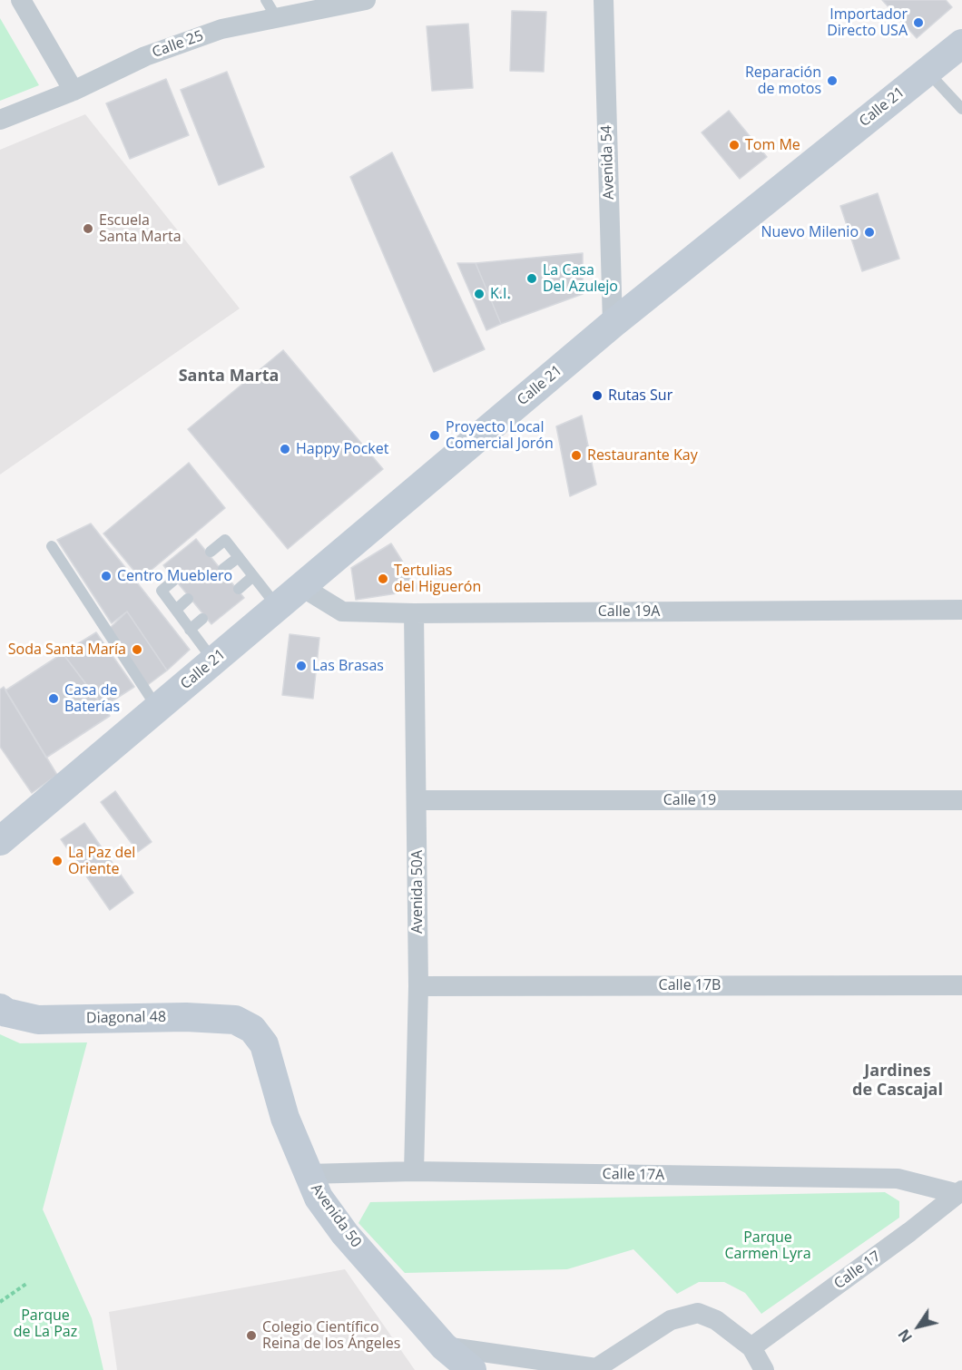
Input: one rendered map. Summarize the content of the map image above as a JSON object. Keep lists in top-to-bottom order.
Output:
{
  "streets": {
    "main road": ["Calle 21", "Diagonal 48", "Avenida 50"],
    "street": [
      "Calle 25",
      "Avenida 54",
      "Calle 19A",
      "Calle 19",
      "Avenida 50A",
      "Calle 17B",
      "Calle 17A",
      "Calle 17"
    ]
  },
  "crossings": [
    ["Calle 21", "Avenida 54"],
    ["Calle 21", "Calle 19A"],
    ["Calle 19A", "Avenida 50A"],
    ["Calle 19", "Avenida 50A"],
    ["Avenida 50A", "Calle 17B"],
    ["Avenida 50A", "Calle 17A"],
    ["Diagonal 48", "Avenida 50"],
    ["Calle 17A", "Avenida 50"],
    ["Calle 17A", "Calle 17"]
  ],
  "districts": ["Santa Marta", "Jardines de Cascajal"],
  "parks": ["Parque Carmen Lyra", "Parque de La Paz"],
  "places": [
    "Importador Directo USA",
    "Reparación de motos",
    "Tom Me",
    "Escuela Santa Marta",
    "Nuevo Milenio",
    "La Casa Del Azulejo",
    "K.I.",
    "Rutas Sur",
    "Proyecto Local Comercial Jorón",
    "Happy Pocket",
    "Restaurante Kay",
    "Centro Mueblero",
    "Tertulias del Higuerón",
    "Soda Santa María",
    "Las Brasas",
    "Casa de Baterías",
    "La Paz del Oriente",
    "Colegio Científico Reina de los Ángeles"
  ],
  "north": "bottom left"
}
